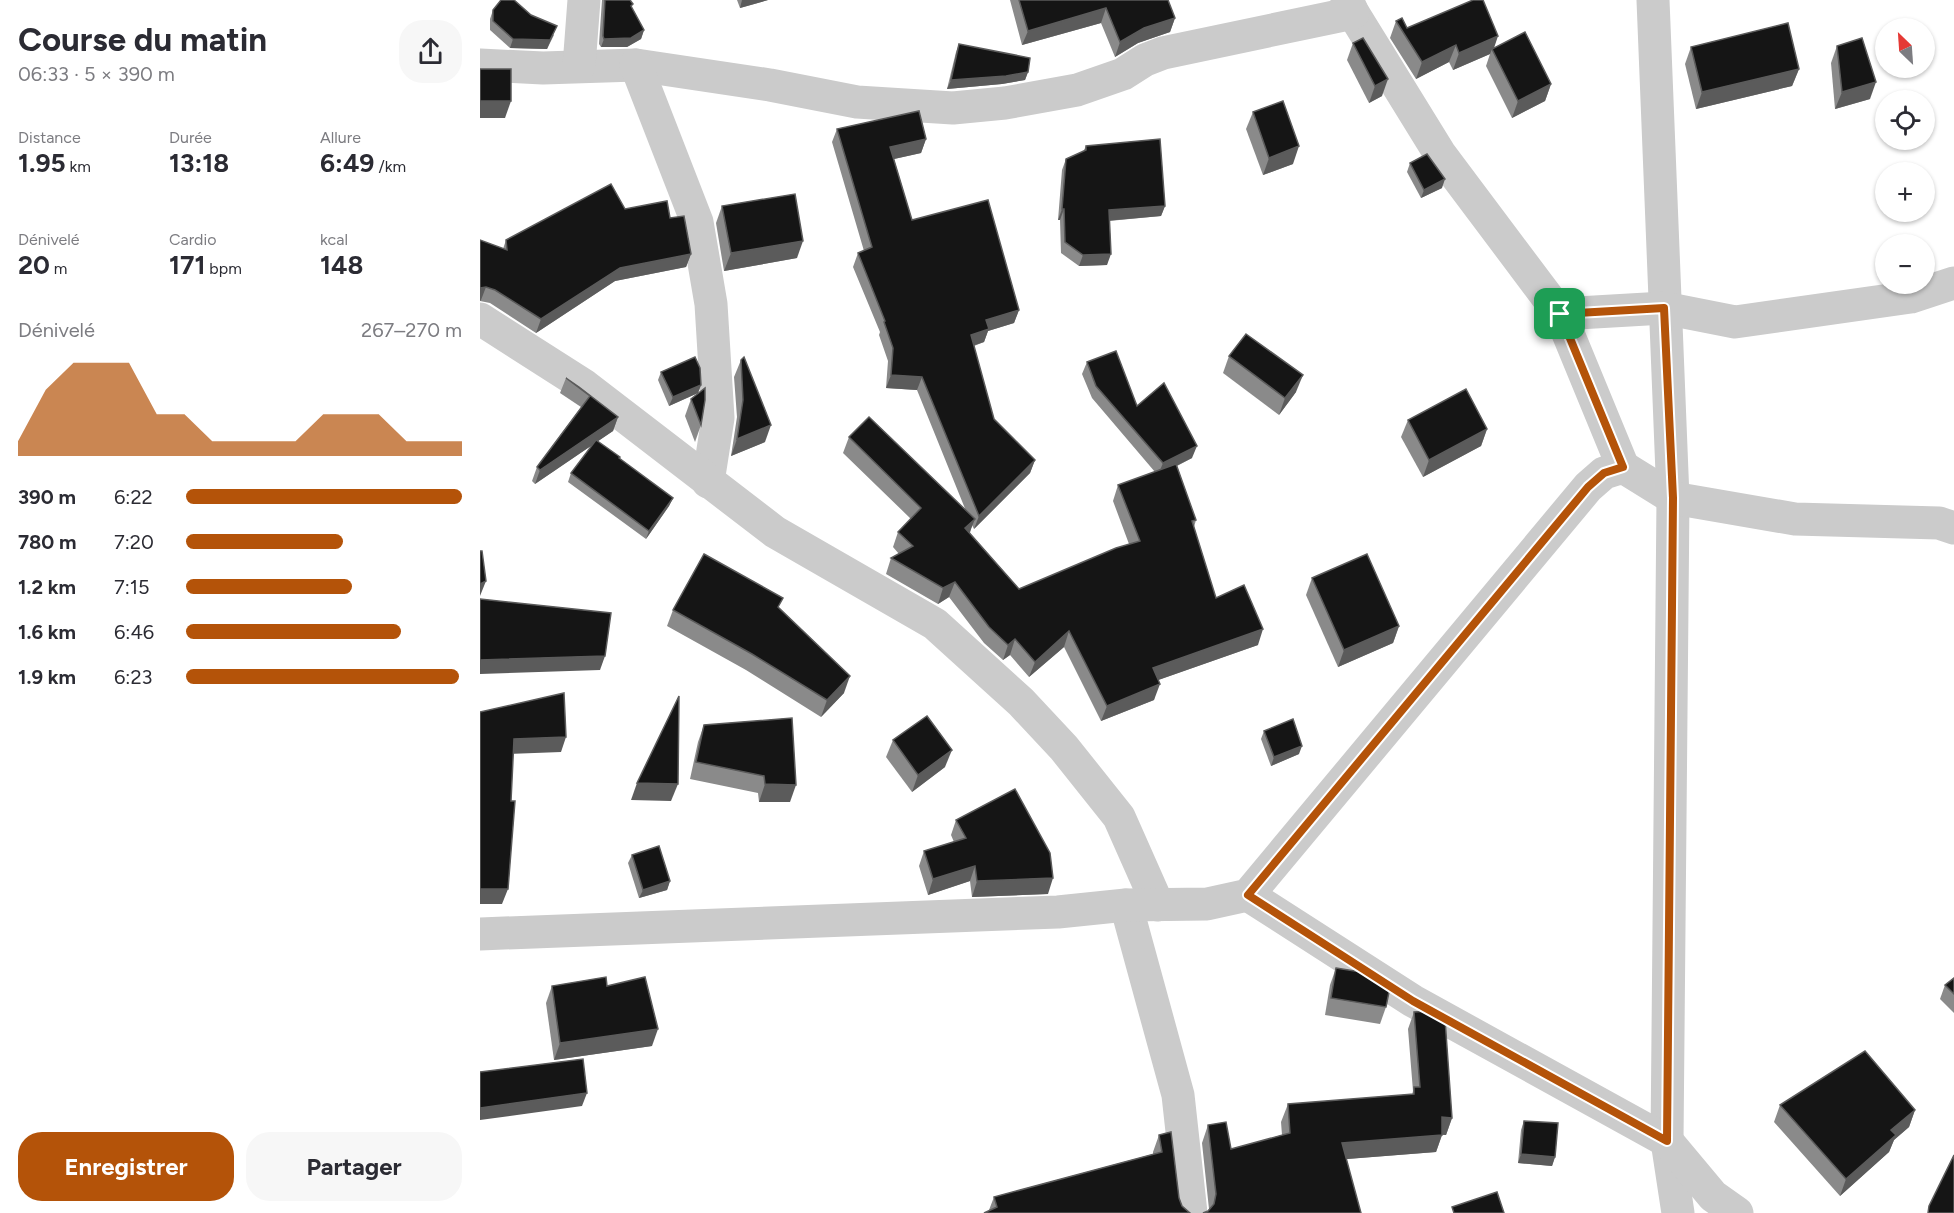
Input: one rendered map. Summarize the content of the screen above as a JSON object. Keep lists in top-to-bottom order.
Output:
{
  "north": "top left",
  "page": {
    "heading": ["Course du matin", "06:33 · 5 × 390 m"],
    "map_buttons": ["+", "−"],
    "stats": [
      ["Distance", "1.95 km"],
      ["Durée", "13:18"],
      ["Allure", "6:49 /km"],
      ["Dénivelé", "20 m"],
      ["Cardio", "171 bpm"],
      ["kcal", "148"]
    ],
    "chart": ["Dénivelé", "267–270 m"],
    "list": [
      {
        "name": "390 m",
        "note": "6:22"
      },
      {
        "name": "780 m",
        "note": "7:20"
      },
      {
        "name": "1.2 km",
        "note": "7:15"
      },
      {
        "name": "1.6 km",
        "note": "6:46"
      },
      {
        "name": "1.9 km",
        "note": "6:23"
      }
    ],
    "buttons": ["Enregistrer", "Partager"]
  }
}
